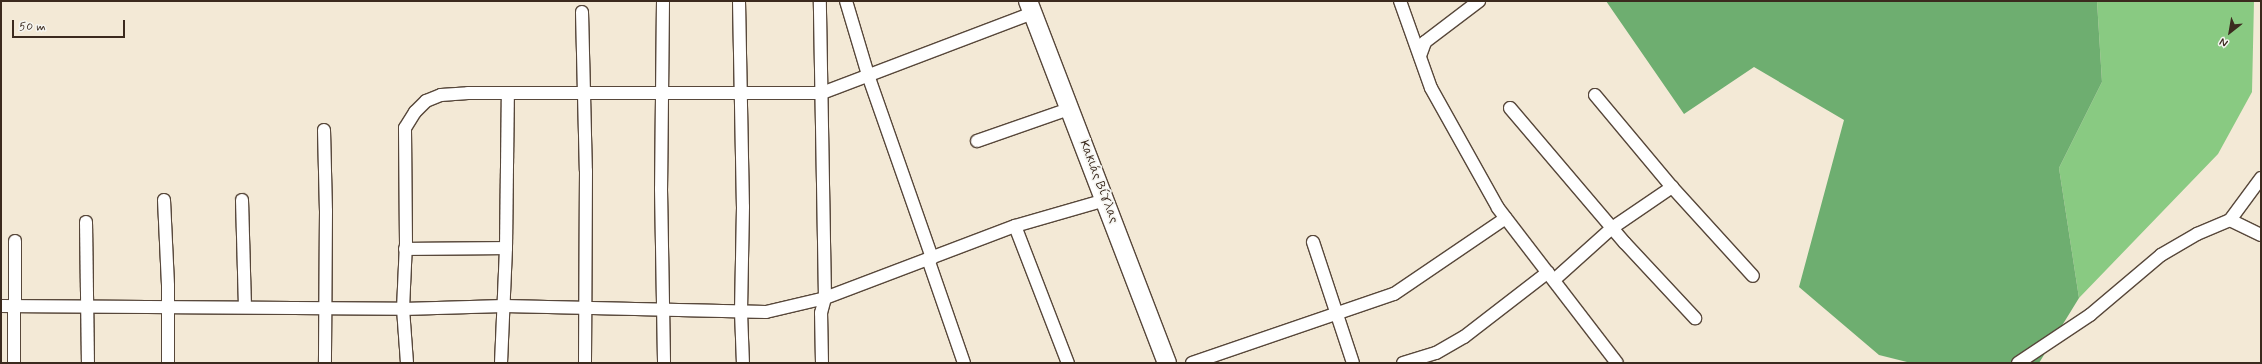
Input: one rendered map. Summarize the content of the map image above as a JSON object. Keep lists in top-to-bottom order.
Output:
{
  "streets": {
    "street": ["Κακιάς Βίγλας"]
  },
  "scale_bar": "50 m",
  "north": "bottom left"
}
